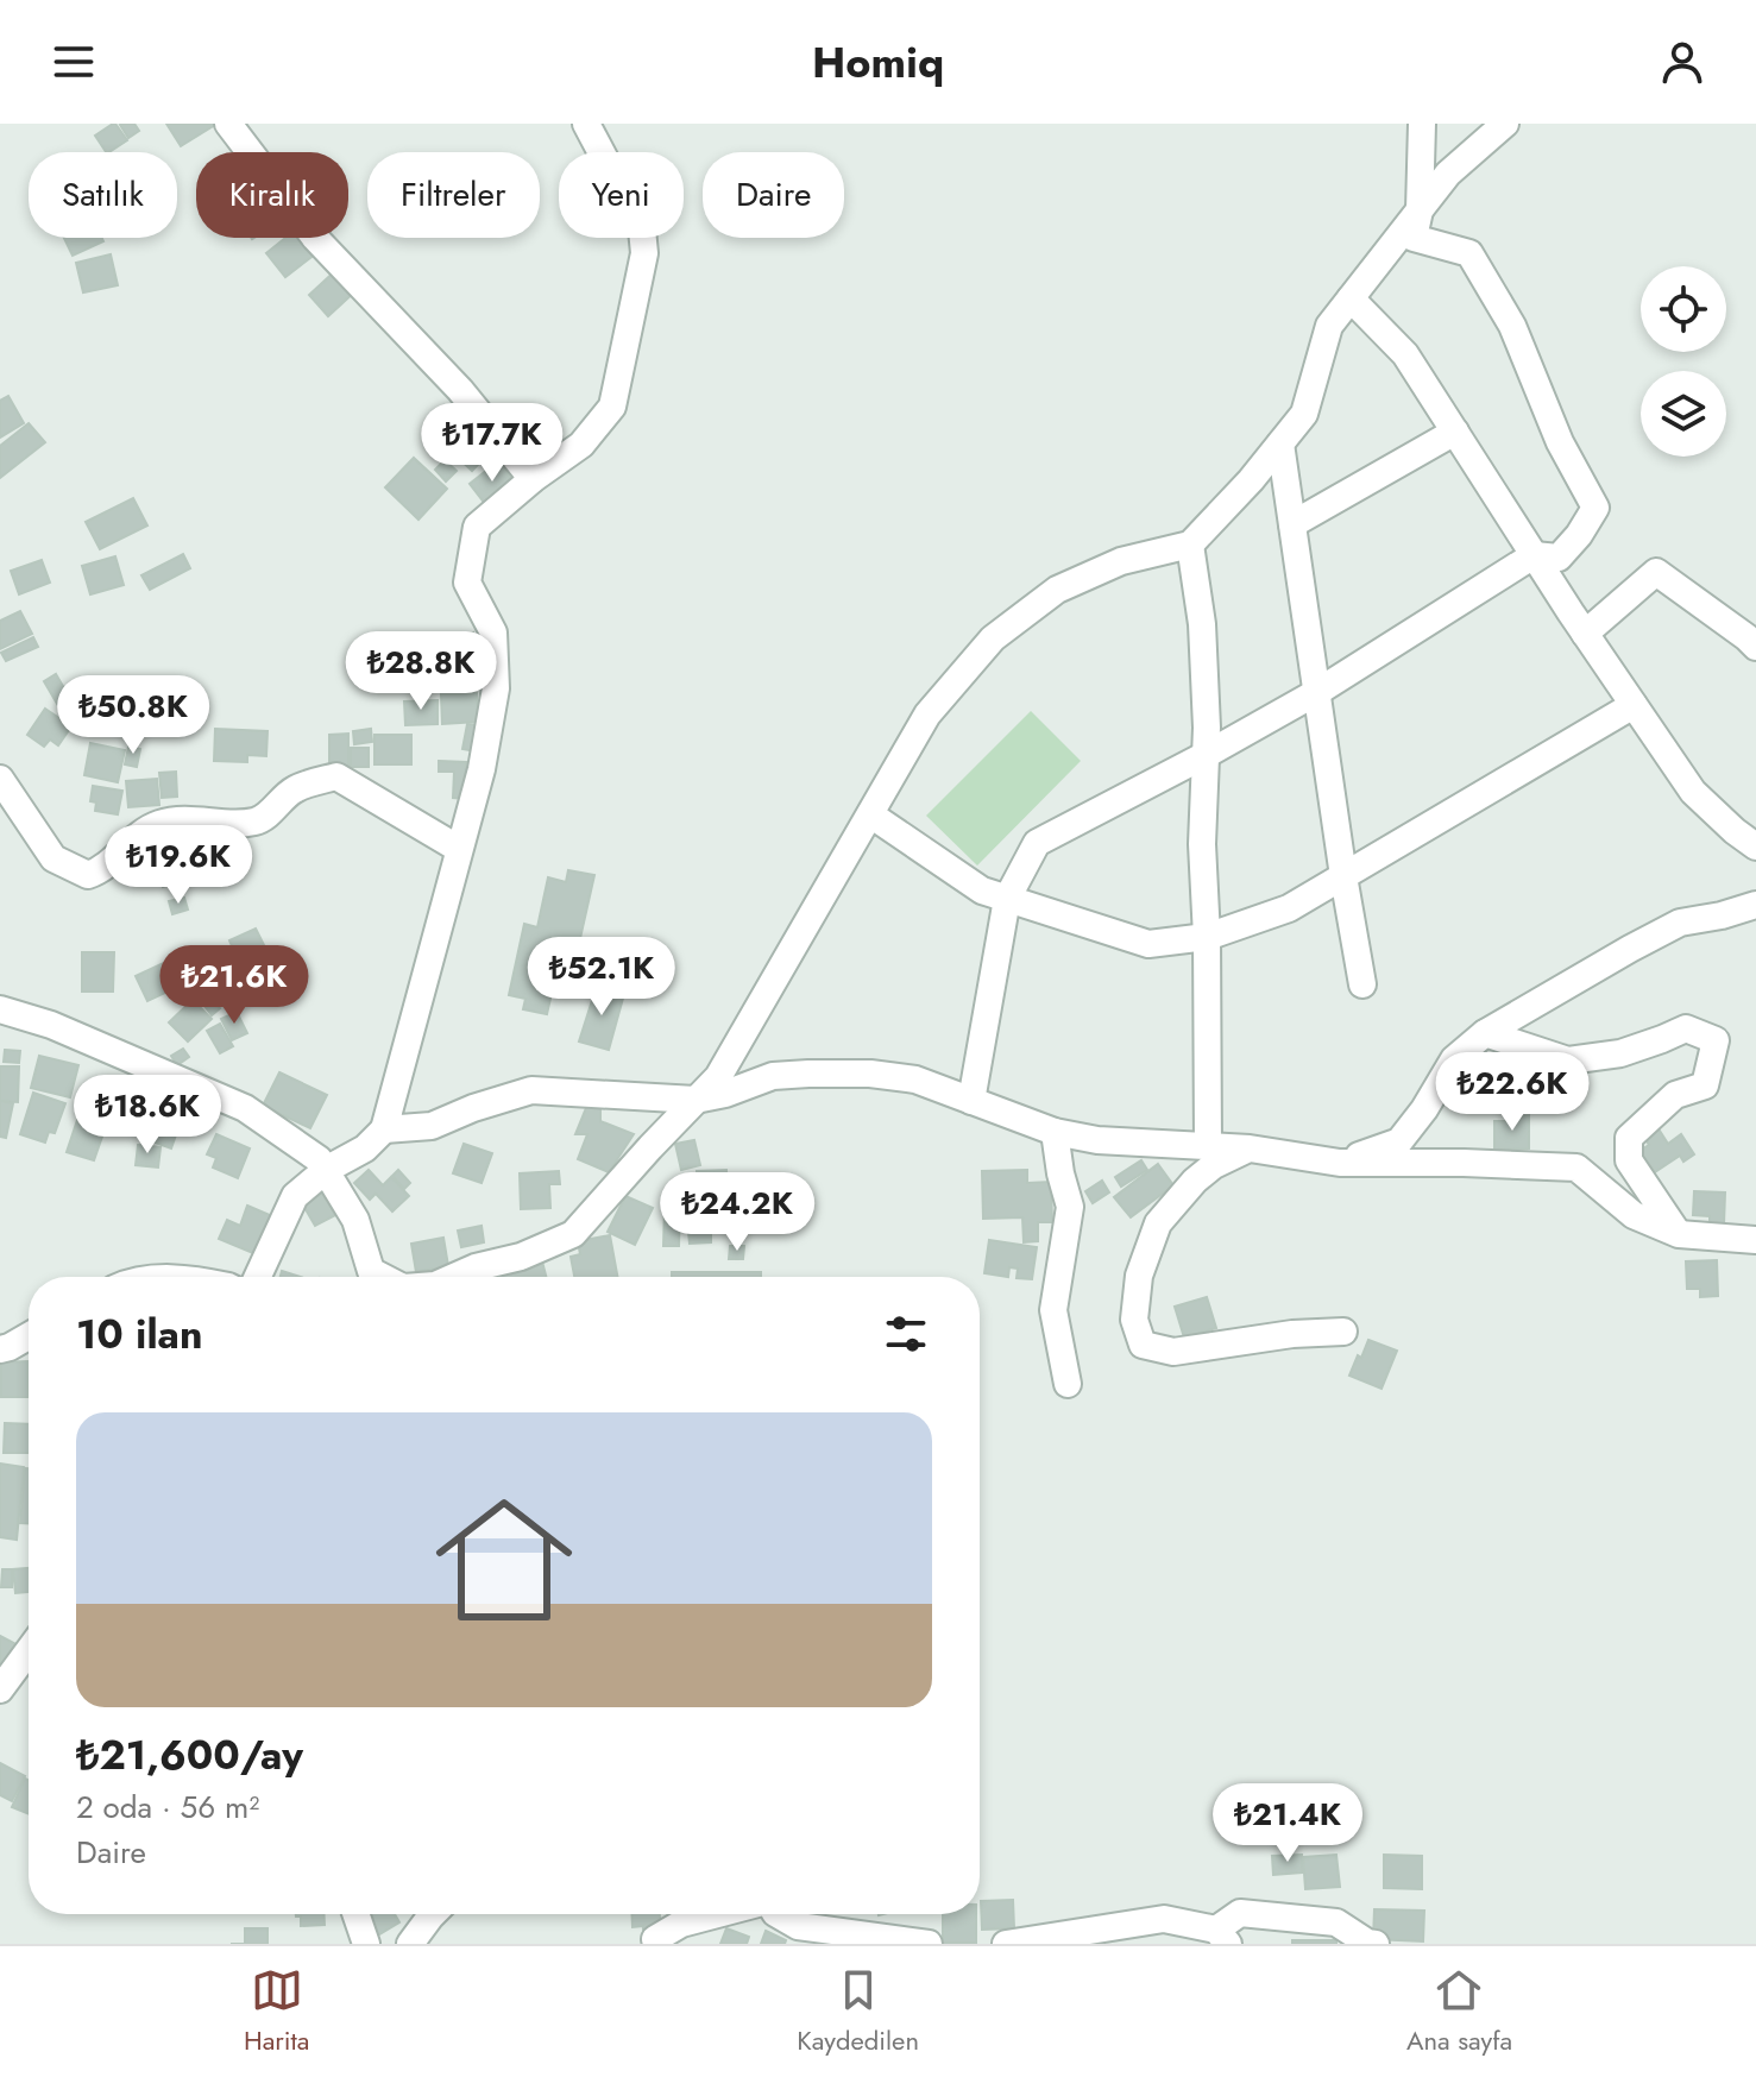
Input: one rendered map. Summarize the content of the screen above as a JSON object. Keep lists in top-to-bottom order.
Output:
{
  "page": {
    "header": "Homiq",
    "chip": [
      "Satılık",
      "Kiralık",
      "Filtreler",
      "Yeni",
      "Daire"
    ],
    "price": [
      "₺17.7K",
      "₺28.8K",
      "₺50.8K",
      "₺19.6K",
      "₺52.1K",
      "₺21.6K",
      "₺22.6K",
      "₺18.6K",
      "₺24.2K",
      "₺21.4K"
    ],
    "heading": "10 ilan",
    "list": [
      {
        "name": "₺21,600/ay",
        "note": "2 oda · 56 m² · Daire"
      }
    ],
    "tabs": ["Harita", "Kaydedilen", "Ana sayfa"]
  }
}
